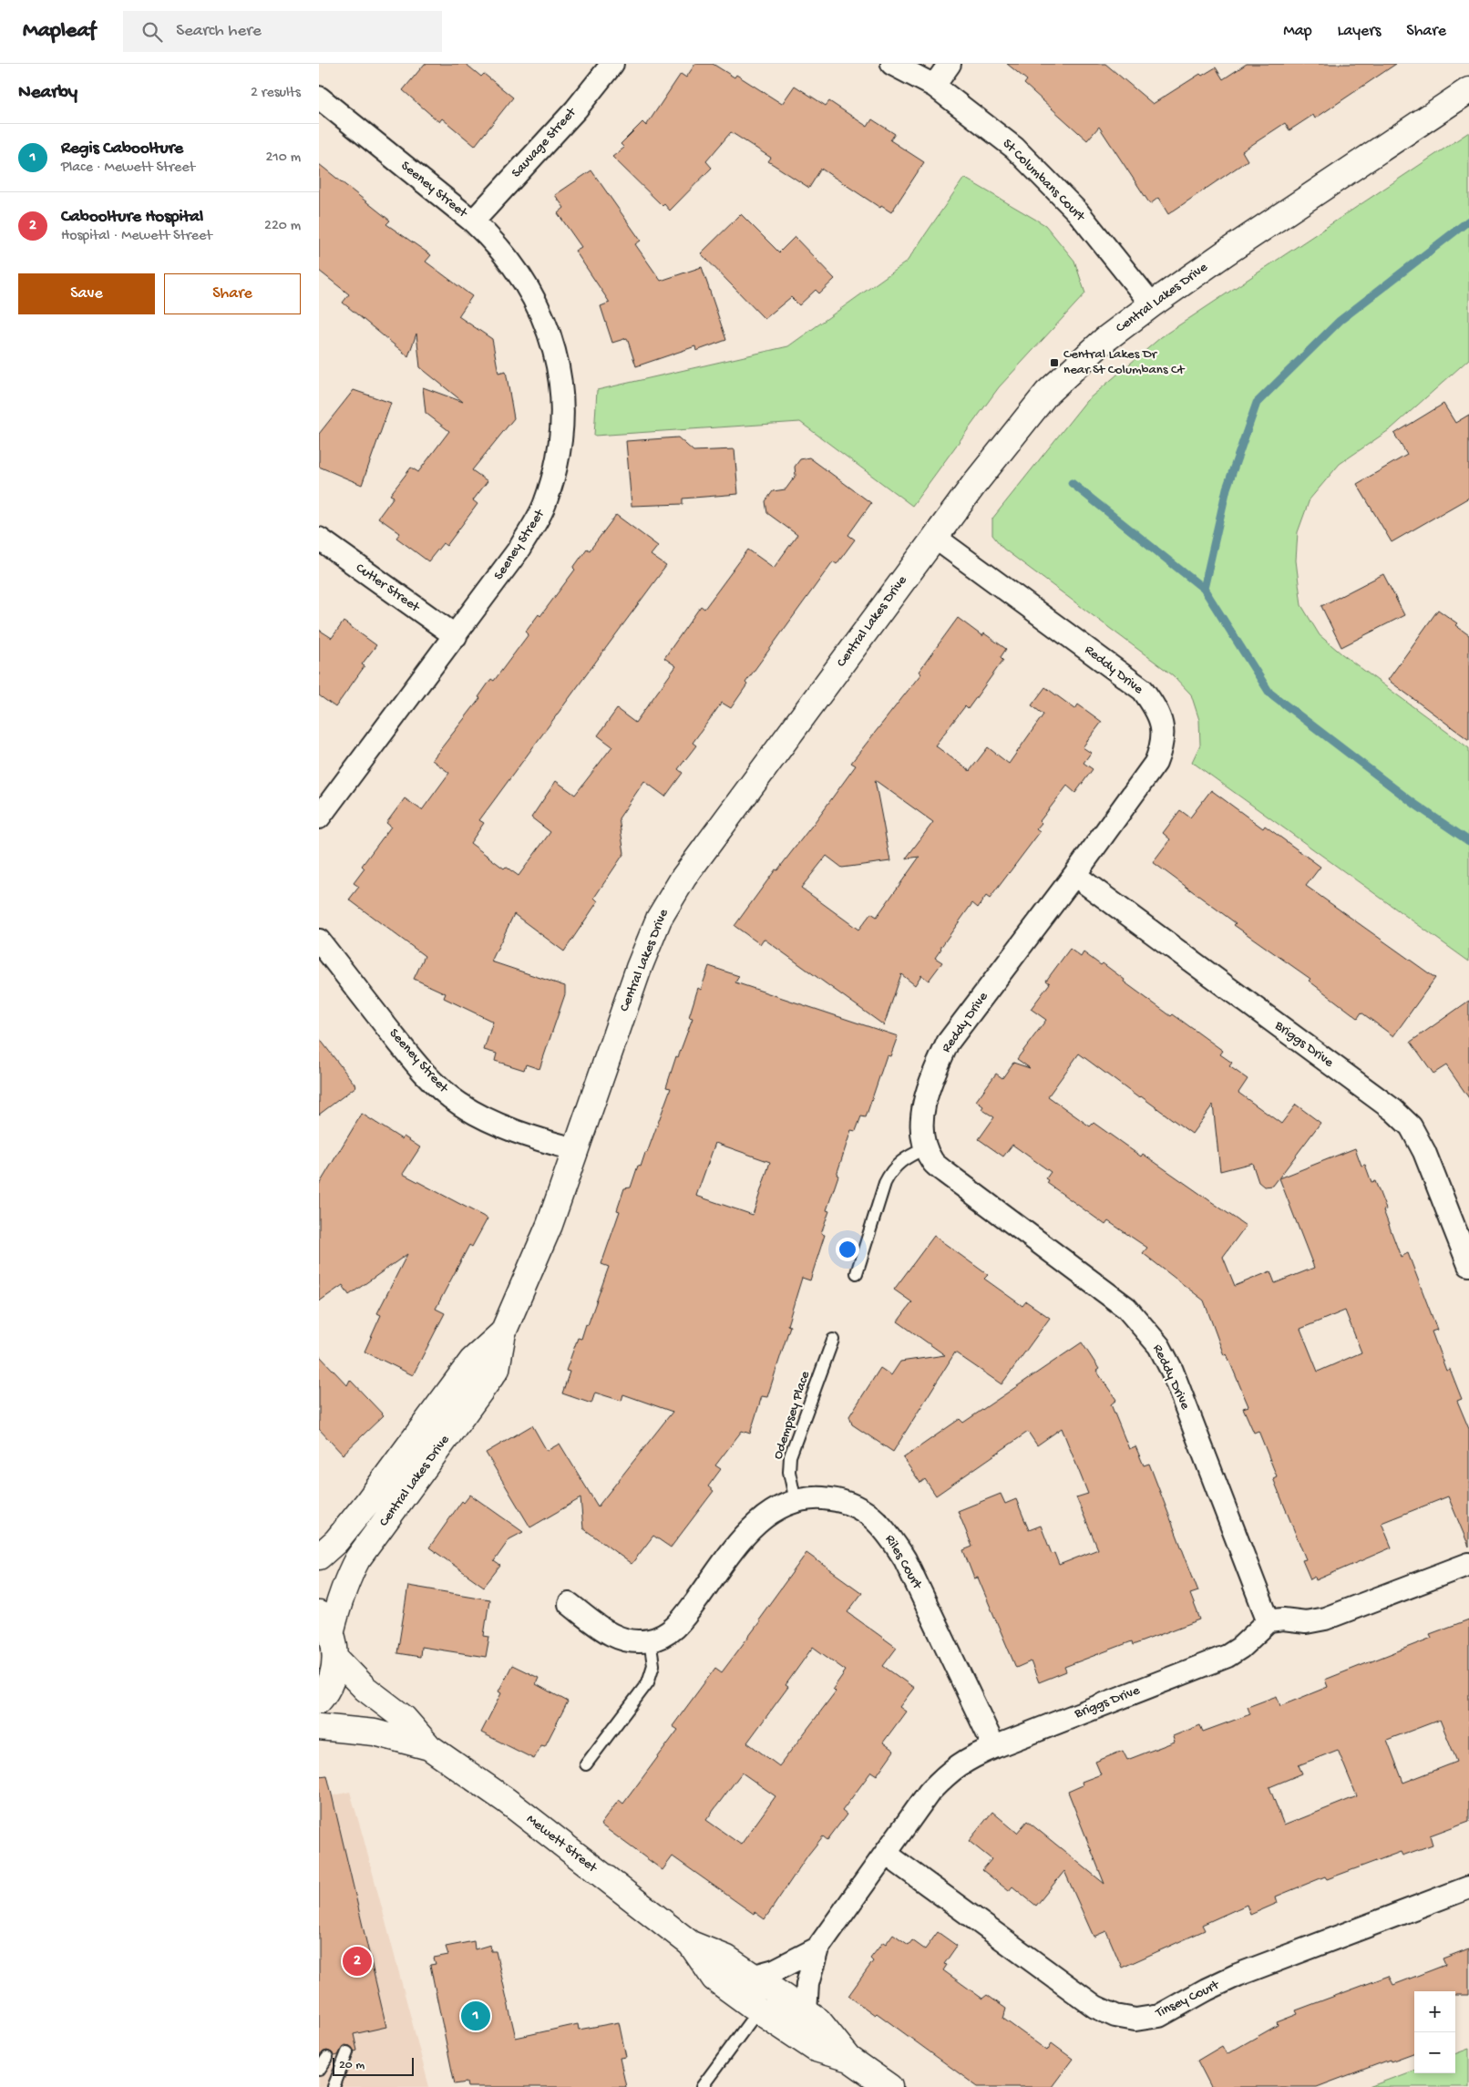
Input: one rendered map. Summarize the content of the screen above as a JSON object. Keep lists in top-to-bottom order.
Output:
{
  "streets": {
    "street": [
      "Sauvage Street",
      "St Columbans Court",
      "Seeney Street",
      "Central Lakes Drive",
      "Cutler Street",
      "Reddy Drive",
      "Briggs Drive",
      "Riles Court",
      "Mewett Street",
      "Tinsey Court"
    ],
    "lane": ["Odempsey Place"]
  },
  "crossings": [
    ["Sauvage Street", "Seeney Street"],
    ["St Columbans Court", "Central Lakes Drive"],
    ["Seeney Street", "Central Lakes Drive"],
    ["Seeney Street", "Cutler Street"],
    ["Central Lakes Drive", "Reddy Drive"],
    ["Reddy Drive", "Briggs Drive"],
    ["Briggs Drive", "Riles Court"],
    ["Briggs Drive", "Mewett Street"],
    ["Briggs Drive", "Tinsey Court"],
    ["Odempsey Place", "Riles Court"]
  ],
  "places": {
    "transit": ["Central Lakes Dr near St Columbans Ct"]
  },
  "scale_bar": "20 m",
  "page": {
    "header": "Mapleaf",
    "search": "Search here",
    "nav": ["Map", "Layers", "Share"],
    "heading": ["Nearby", "2 results"],
    "list": [
      {
        "mark": "1",
        "name": "Regis Caboolture",
        "note": "Place · Mewett Street",
        "value": "210 m"
      },
      {
        "mark": "2",
        "name": "Caboolture Hospital",
        "note": "Hospital · Mewett Street",
        "value": "220 m"
      }
    ],
    "buttons": ["Save", "Share"],
    "pins": ["2", "1"],
    "map_buttons": ["+", "−"],
    "scale": "20 m"
  }
}
